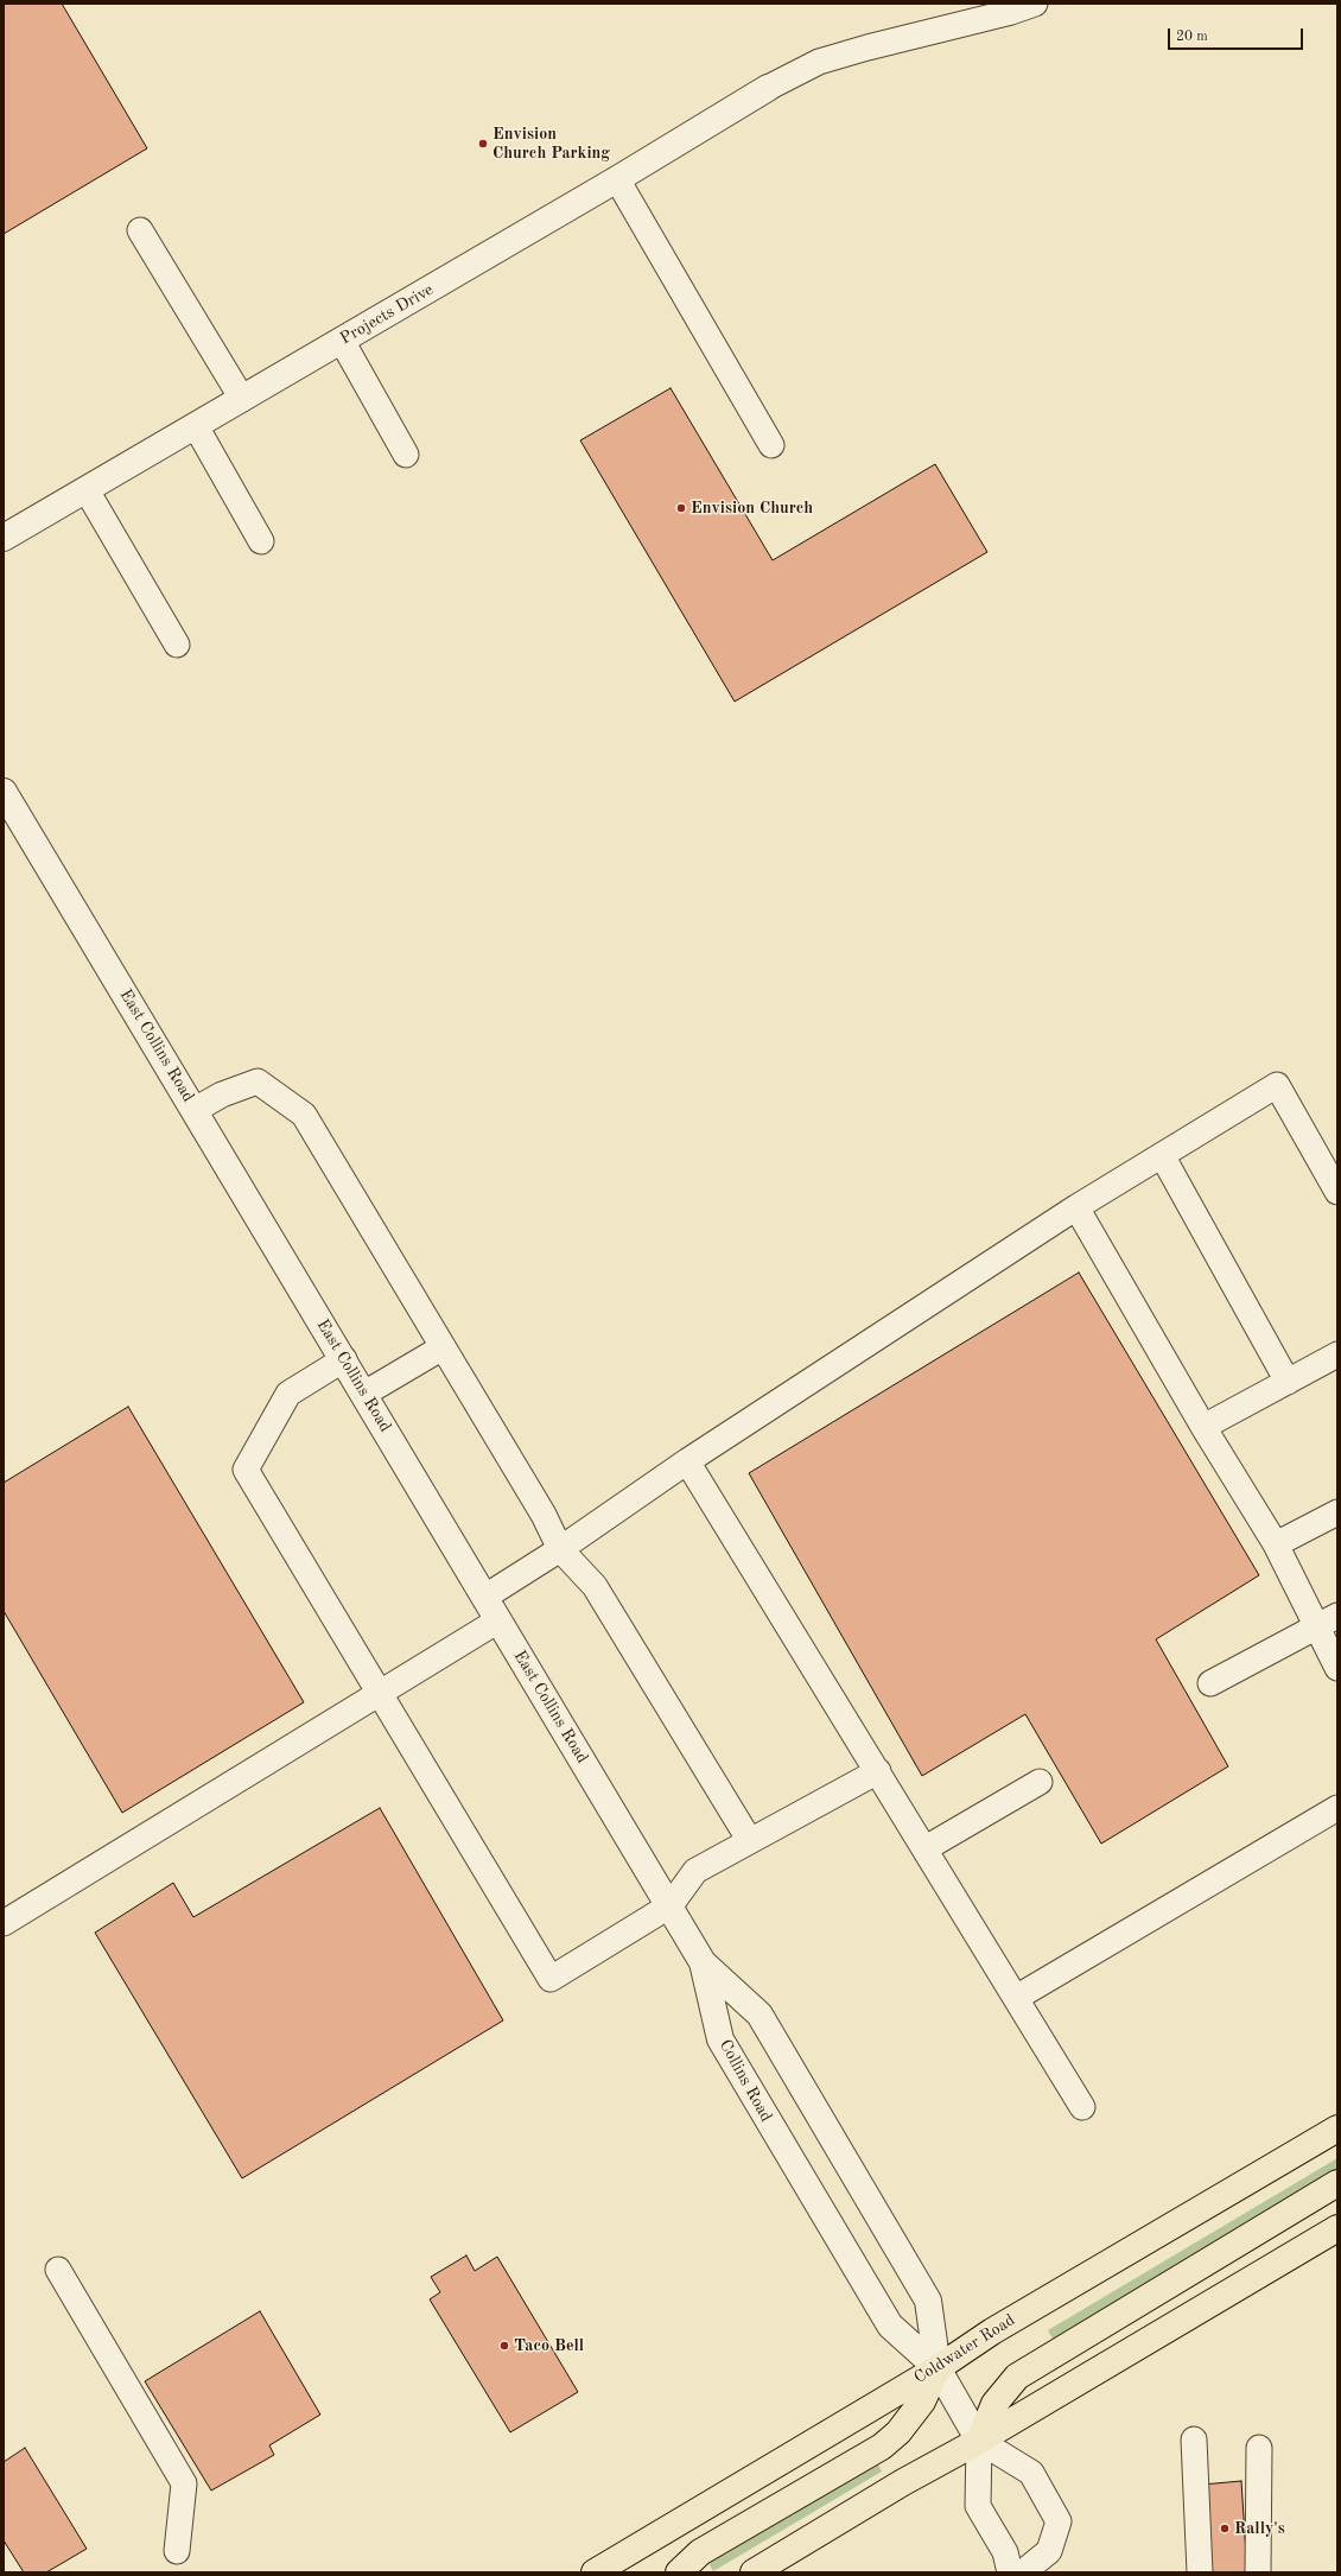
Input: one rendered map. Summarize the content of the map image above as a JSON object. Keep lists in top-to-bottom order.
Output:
{
  "streets": {
    "main road": ["Coldwater Road"],
    "street": ["Projects Drive", "East Collins Road", "Collins Road"]
  },
  "crossings": [
    ["East Collins Road", "Collins Road"],
    ["Collins Road", "Coldwater Road"]
  ],
  "places": [
    "Envision Church Parking",
    "Envision Church",
    "Taco Bell",
    "Rally's"
  ],
  "scale_bar": "20 m"
}
